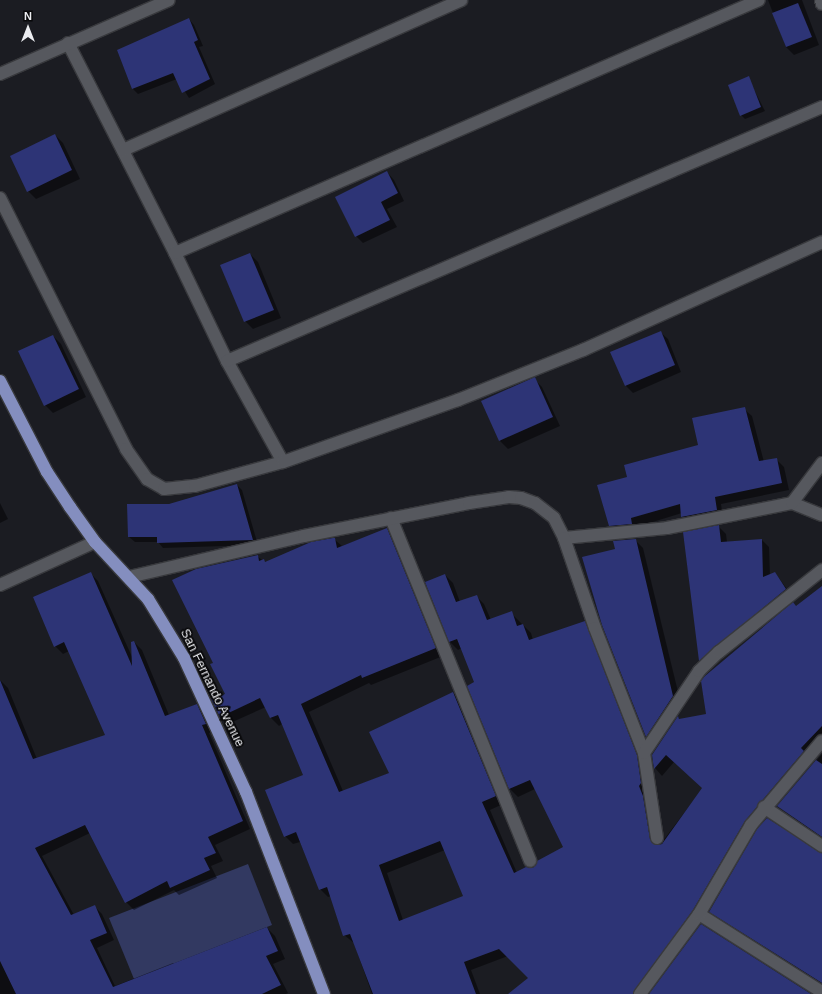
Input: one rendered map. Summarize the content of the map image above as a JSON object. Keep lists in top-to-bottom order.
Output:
{
  "streets": {
    "main road": ["San Fernando Avenue"]
  },
  "north": "top"
}
